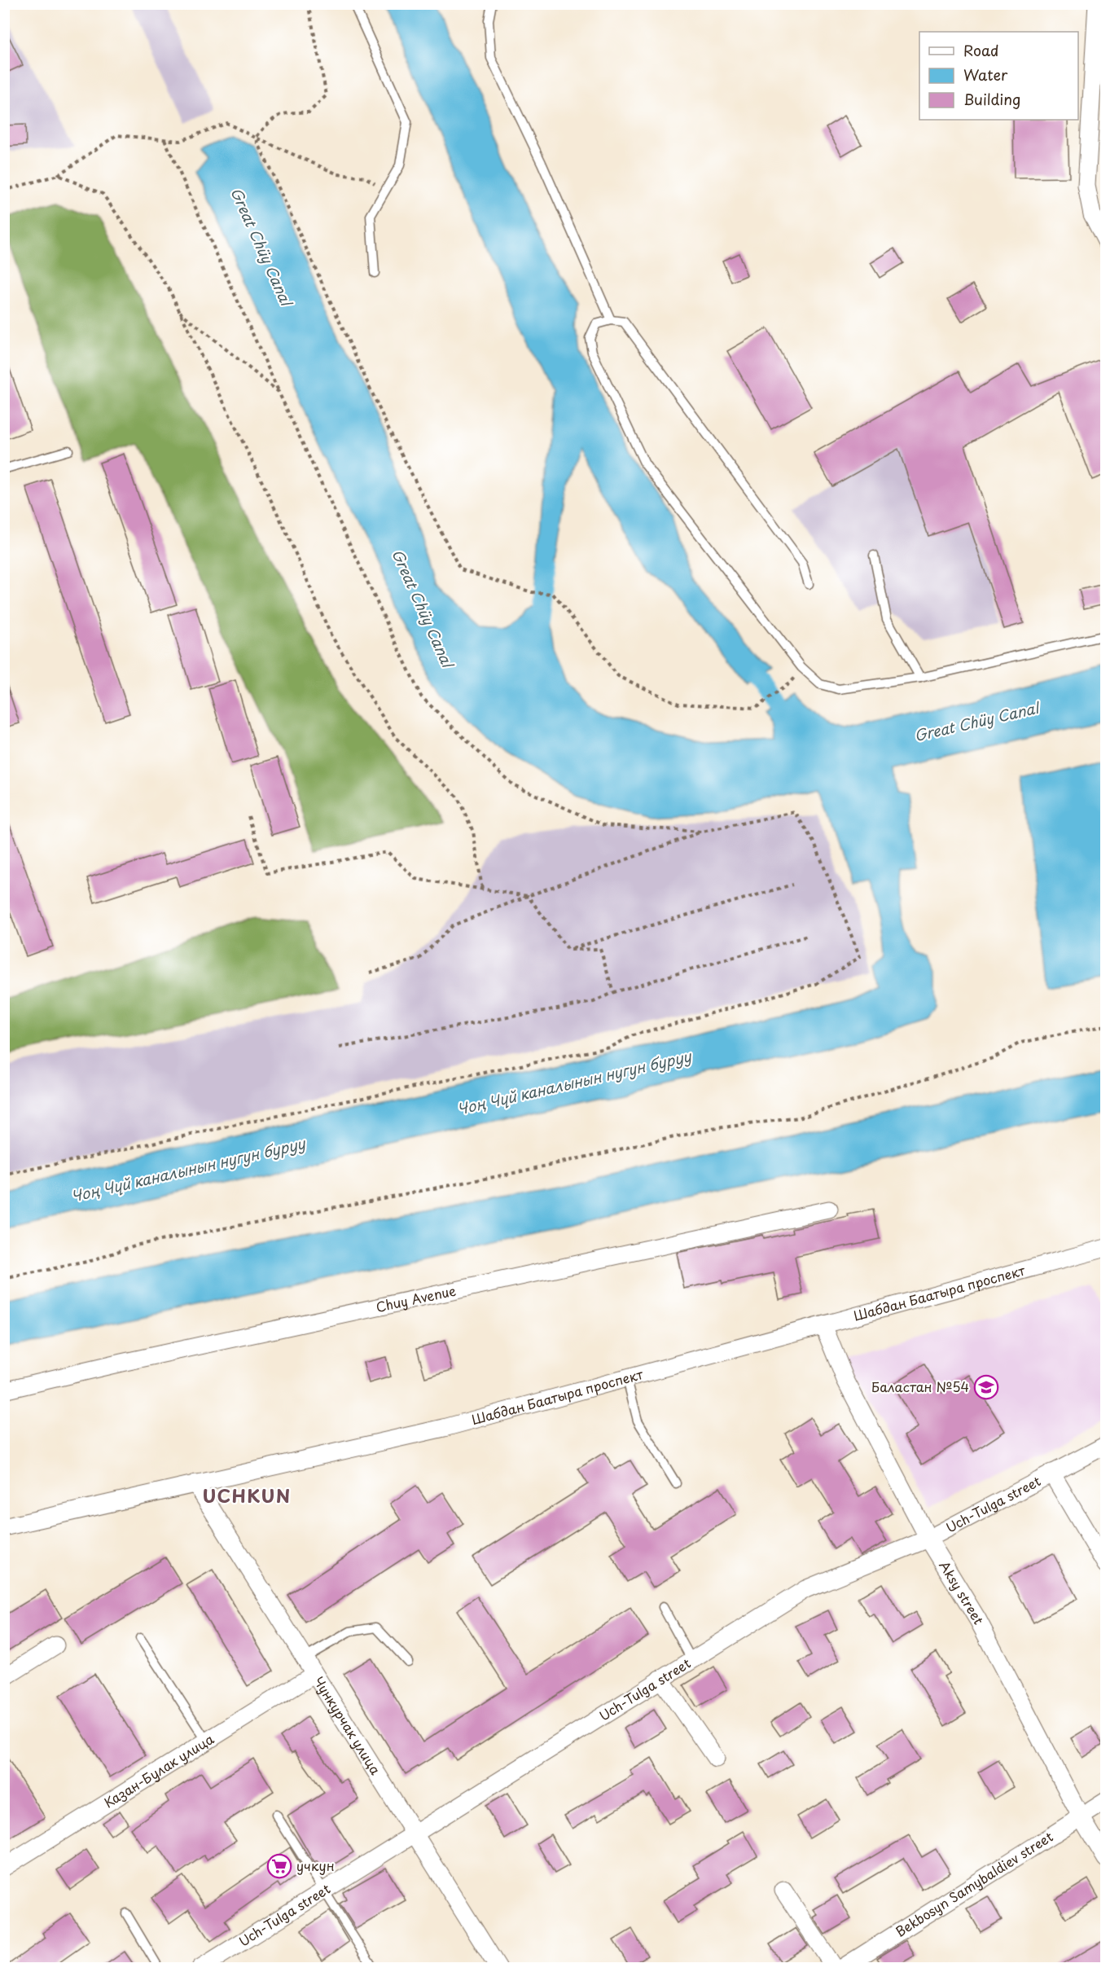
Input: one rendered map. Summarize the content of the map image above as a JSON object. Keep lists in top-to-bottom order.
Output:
{
  "streets": {
    "street": [
      "Шабдан Баатыра проспект",
      "Chuy Avenue",
      "Uch-Tulga street",
      "Aksy street",
      "Чункурчак улица",
      "Казан-Булак улица",
      "Bekbosyn Samybaldiev street"
    ]
  },
  "crossings": [
    ["Шабдан Баатыра проспект", "Aksy street"],
    ["Шабдан Баатыра проспект", "Чункурчак улица"],
    ["Uch-Tulga street", "Aksy street"],
    ["Uch-Tulga street", "Чункурчак улица"],
    ["Aksy street", "Bekbosyn Samybaldiev street"],
    ["Чункурчак улица", "Казан-Булак улица"]
  ],
  "districts": ["UCHKUN"],
  "water": ["Great Chüy Canal", "Чоң Чүй каналынын нугун буруу"],
  "places": {
    "school or university": ["Баластан №54"],
    "supermarket": ["учкун"]
  },
  "legend": ["Road", "Water", "Building"]
}
